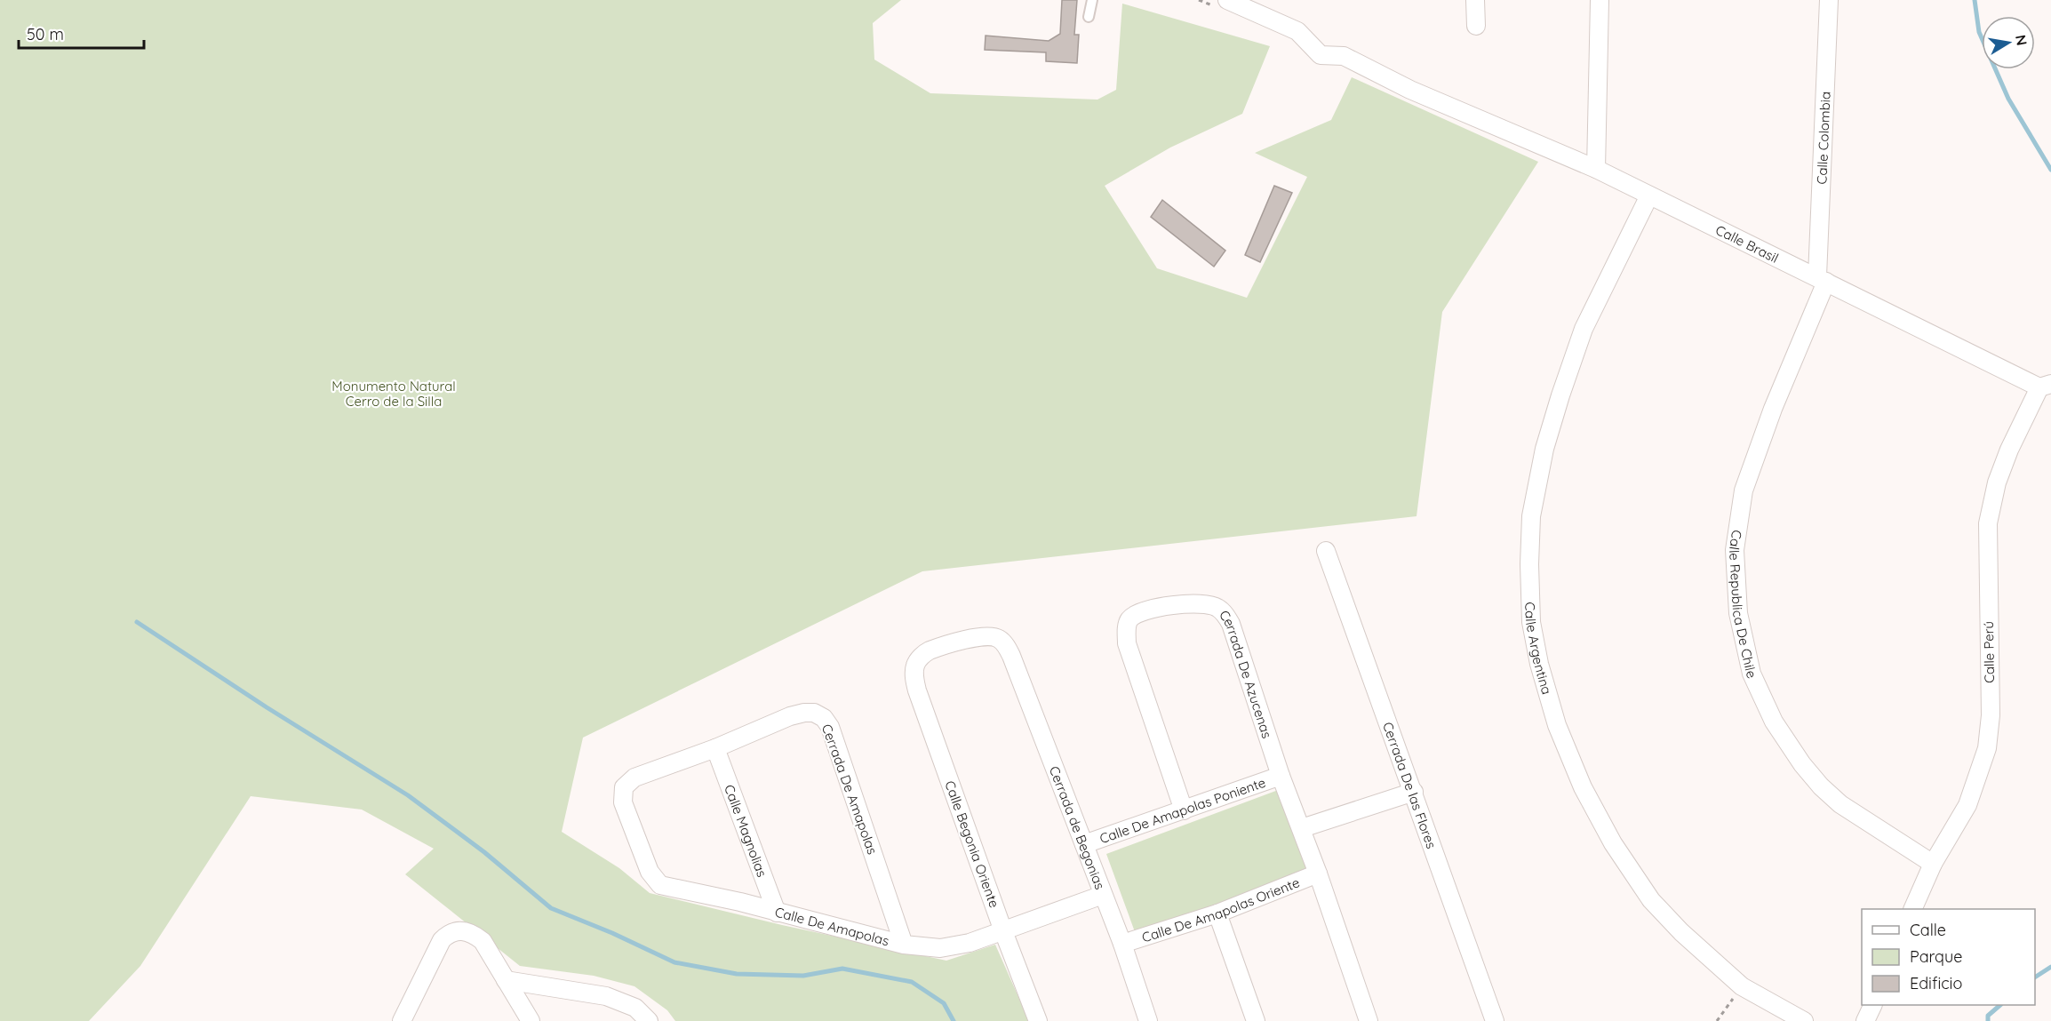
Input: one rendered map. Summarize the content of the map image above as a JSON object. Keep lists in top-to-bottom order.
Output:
{
  "streets": {
    "street": [
      "Calle Colombia",
      "Calle Brasil",
      "Calle Republica De Chile",
      "Calle Argentina",
      "Calle Perú",
      "Cerrada De Azucenas",
      "Cerrada De las Flores",
      "Cerrada De Amapolas",
      "Calle De Amapolas Poniente",
      "Cerrada de Begonias",
      "Calle Magnolias",
      "Calle Begonia Oriente",
      "Calle De Amapolas Oriente",
      "Calle De Amapolas"
    ]
  },
  "crossings": [
    ["Calle Colombia", "Calle Brasil"],
    ["Calle Colombia", "Calle Republica De Chile"],
    ["Calle Brasil", "Calle Republica De Chile"],
    ["Calle Brasil", "Calle Argentina"],
    ["Calle Brasil", "Calle Perú"],
    ["Calle Republica De Chile", "Calle Perú"],
    ["Cerrada De Azucenas", "Calle De Amapolas Poniente"],
    ["Cerrada De Azucenas", "Calle De Amapolas Oriente"],
    ["Cerrada De Amapolas", "Calle Magnolias"],
    ["Cerrada De Amapolas", "Calle De Amapolas"],
    ["Calle De Amapolas Poniente", "Cerrada de Begonias"],
    ["Cerrada de Begonias", "Calle Begonia Oriente"],
    ["Cerrada de Begonias", "Calle De Amapolas Oriente"],
    ["Cerrada de Begonias", "Calle De Amapolas"],
    ["Calle Magnolias", "Calle De Amapolas"],
    ["Calle Begonia Oriente", "Calle De Amapolas"]
  ],
  "parks": ["Monumento Natural Cerro de la Silla"],
  "legend": ["Calle", "Parque", "Edificio"],
  "scale_bar": "50 m",
  "north": "right"
}
